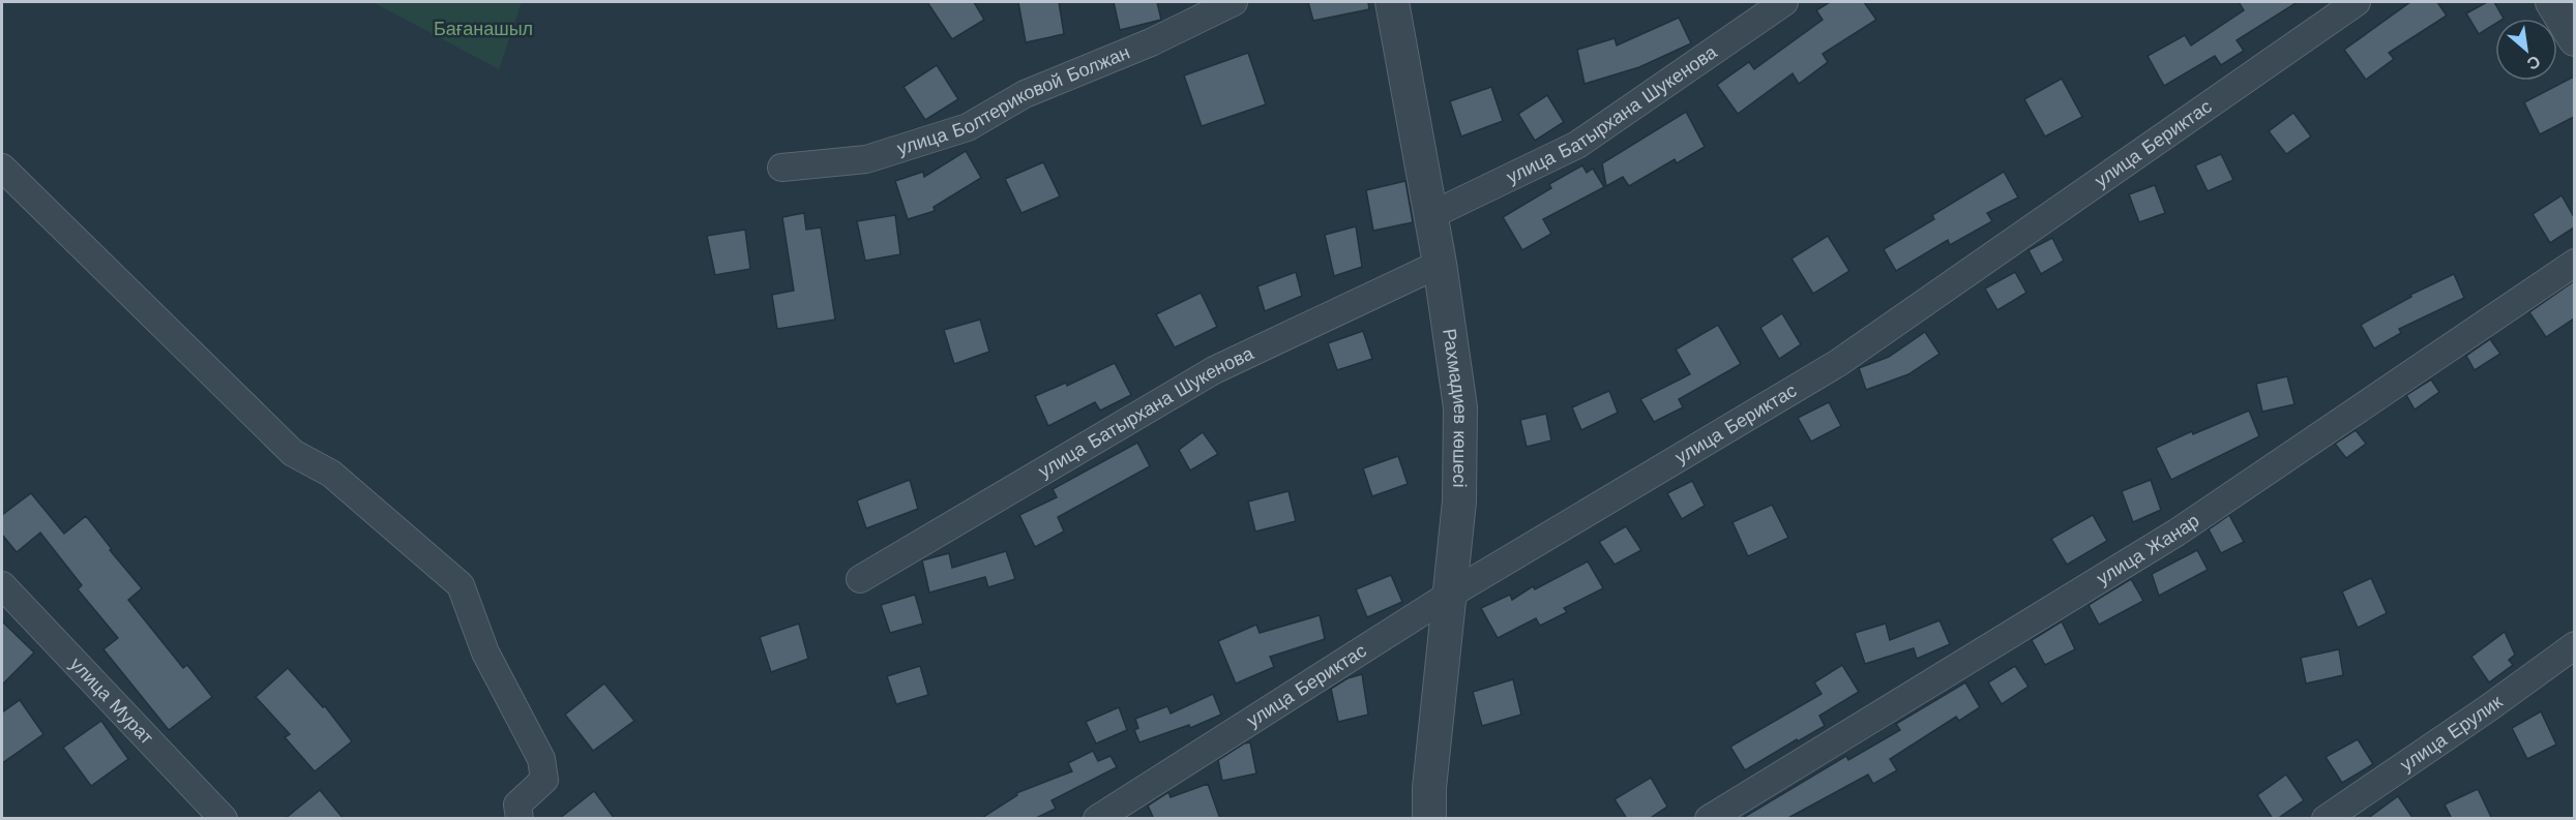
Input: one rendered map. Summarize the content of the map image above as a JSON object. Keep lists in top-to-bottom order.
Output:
{
  "streets": {
    "street": [
      "улица Болтериковой Болжан",
      "улица Батырхана Шукенова",
      "улица Бериктас",
      "Рахмадиев көшесі",
      "улица Жанар",
      "улица Мурат",
      "улица Ерулик"
    ]
  },
  "crossings": [
    ["улица Батырхана Шукенова", "Рахмадиев көшесі"],
    ["улица Бериктас", "Рахмадиев көшесі"]
  ],
  "parks": ["Бағанашыл"],
  "north": "bottom right"
}
